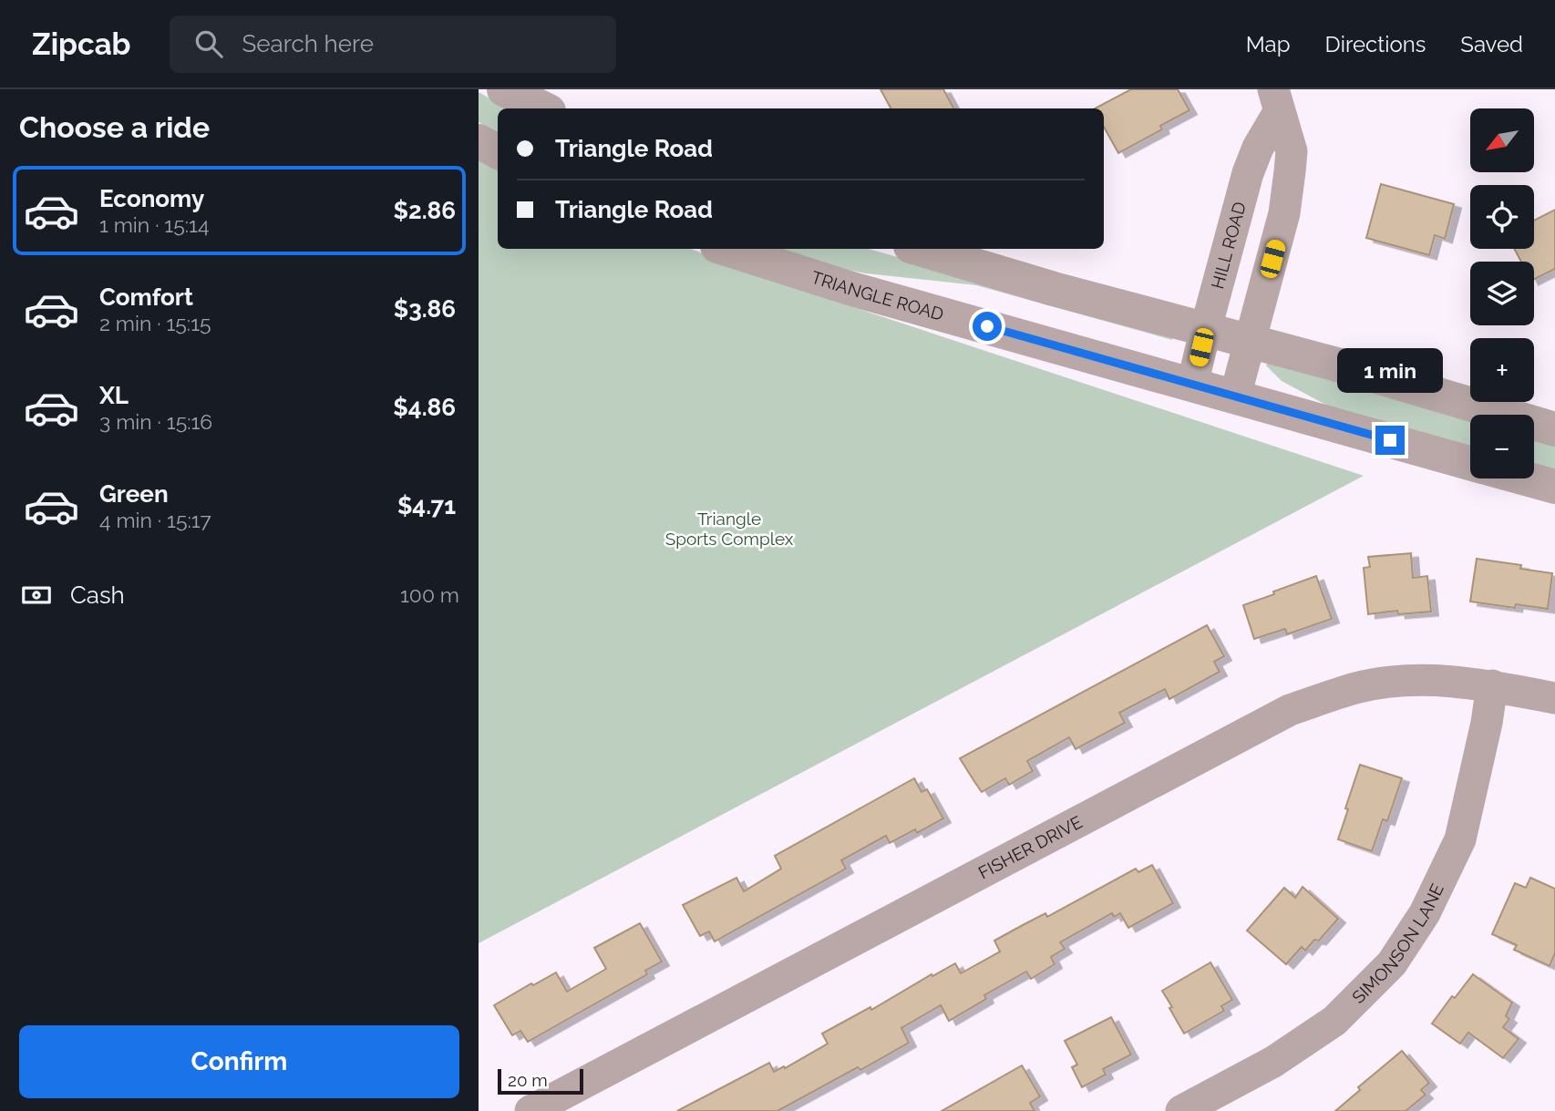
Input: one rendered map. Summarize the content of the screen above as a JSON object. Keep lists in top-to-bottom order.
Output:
{
  "streets": {
    "street": [
      "HILL ROAD",
      "TRIANGLE ROAD",
      "FISHER DRIVE",
      "SIMONSON LANE"
    ]
  },
  "crossings": [
    ["HILL ROAD", "TRIANGLE ROAD"],
    ["FISHER DRIVE", "SIMONSON LANE"]
  ],
  "parks": ["Triangle Sports Complex"],
  "scale_bar": "20 m",
  "north": "bottom left",
  "page": {
    "header": "Zipcab",
    "search": "Search here",
    "nav": ["Map", "Directions", "Saved"],
    "heading": "Choose a ride",
    "map_buttons": ["+", "−"],
    "banner": ["Triangle Road", "Triangle Road"],
    "list": [
      {
        "name": "Economy",
        "note": "1 min · 15:14",
        "value": "$2.86"
      },
      {
        "name": "Comfort",
        "note": "2 min · 15:15",
        "value": "$3.86"
      },
      {
        "name": "XL",
        "note": "3 min · 15:16",
        "value": "$4.86"
      },
      {
        "name": "Green",
        "note": "4 min · 15:17",
        "value": "$4.71"
      }
    ],
    "bubble": "1 min",
    "pay": ["Cash", "100 m"],
    "buttons": "Confirm",
    "scale": "20 m"
  }
}
